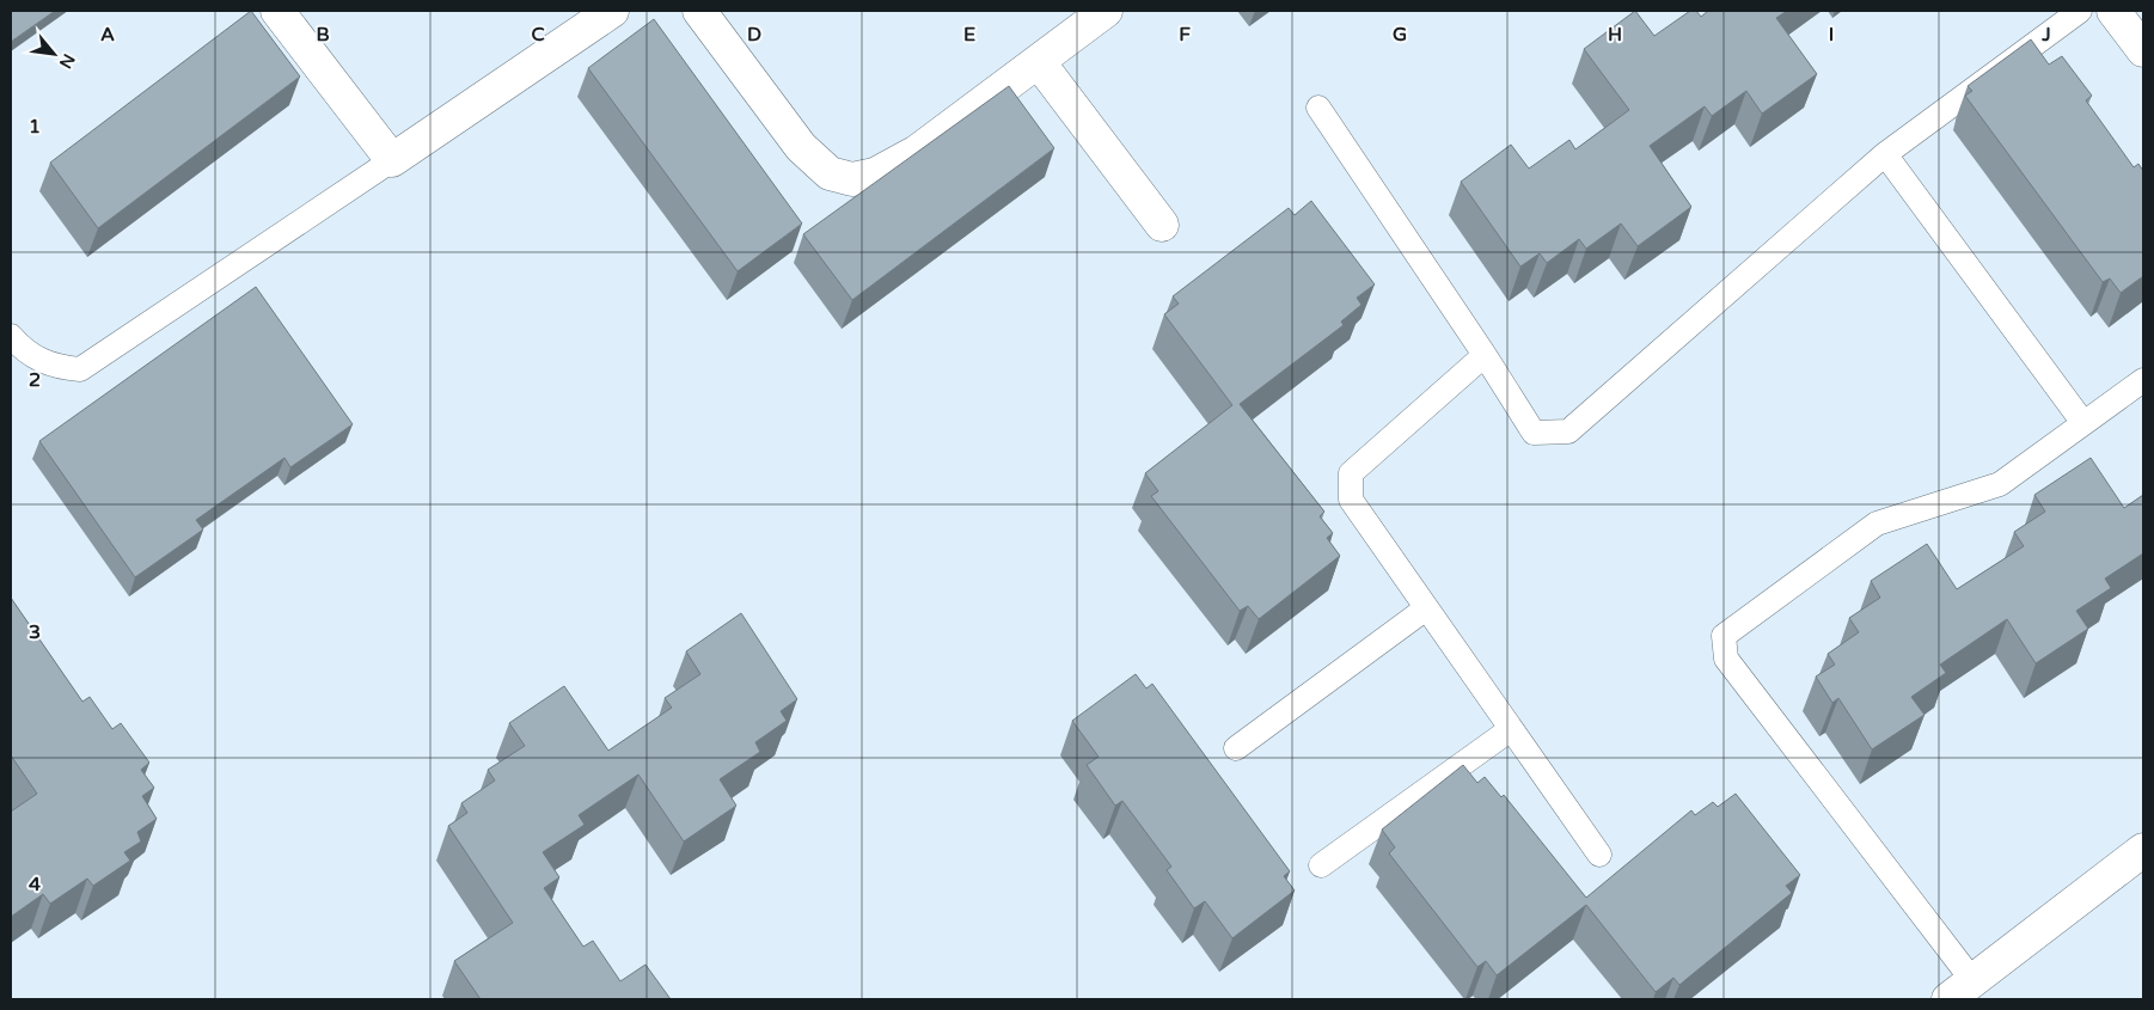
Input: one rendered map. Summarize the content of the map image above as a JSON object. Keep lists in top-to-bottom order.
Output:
{
  "north": "bottom right",
  "grid": {
    "columns": [
      "A",
      "B",
      "C",
      "D",
      "E",
      "F",
      "G",
      "H",
      "I",
      "J"
    ],
    "rows": [
      "1",
      "2",
      "3",
      "4"
    ]
  }
}
